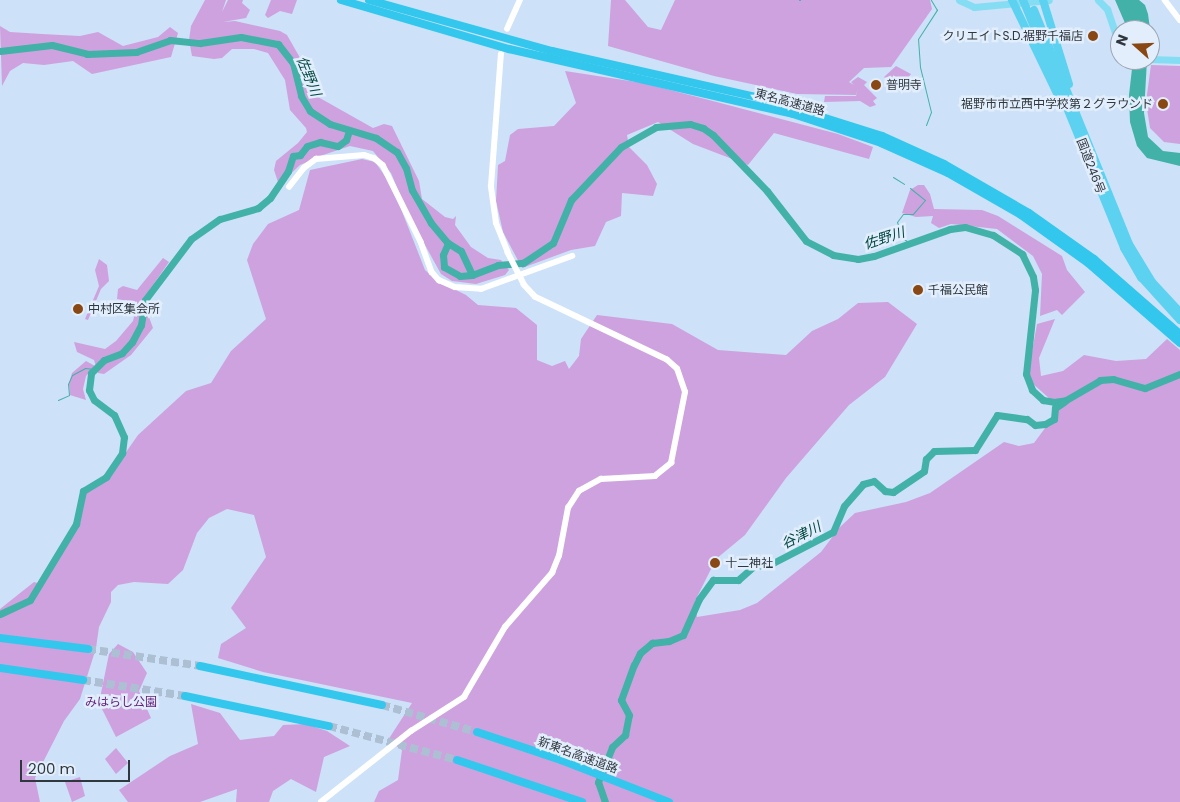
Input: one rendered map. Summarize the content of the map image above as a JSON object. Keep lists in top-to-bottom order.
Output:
{
  "streets": {
    "highway": ["東名高速道路", "国道246号", "新東名高速道路"]
  },
  "water": ["佐野川", "谷津川"],
  "parks": ["みはらし公園"],
  "places": [
    "クリエイトS.D.裾野千福店",
    "普明寺",
    "裾野市市立西中学校第２グラウンド",
    "千福公民館",
    "中村区集会所",
    "十二神社"
  ],
  "scale_bar": "200 m",
  "north": "left"
}
